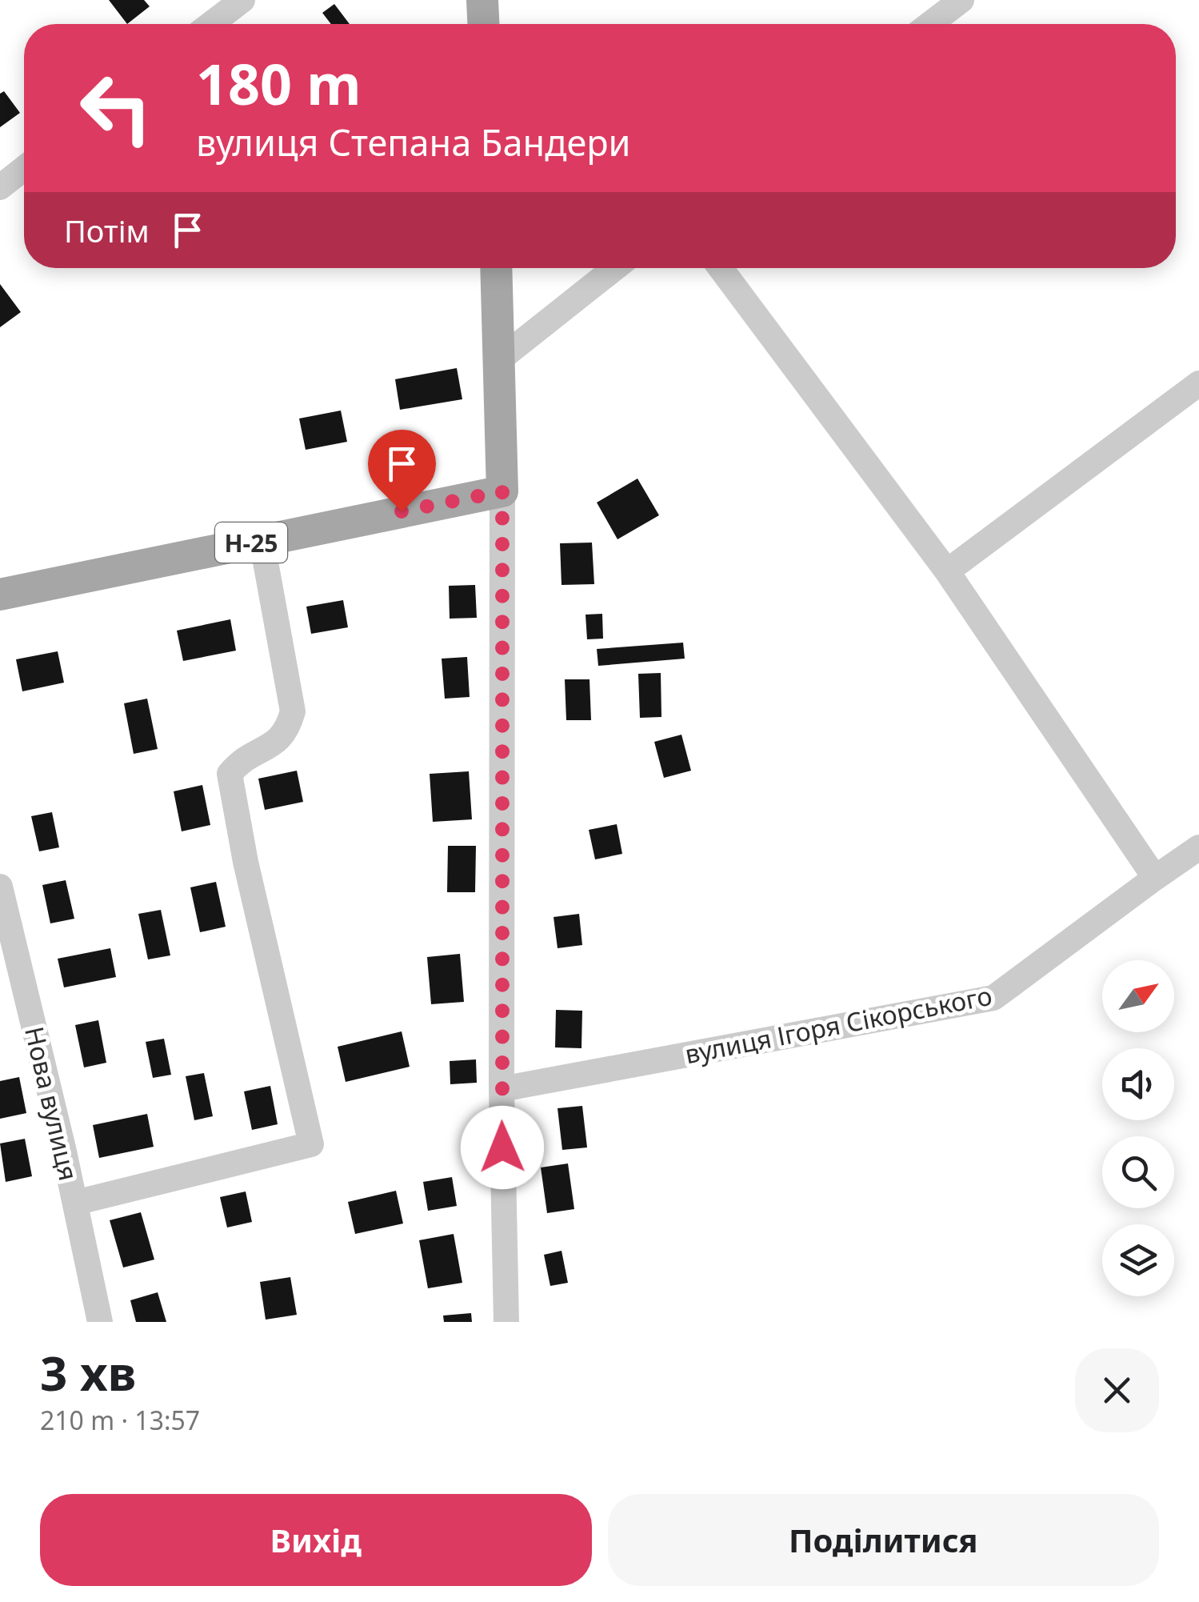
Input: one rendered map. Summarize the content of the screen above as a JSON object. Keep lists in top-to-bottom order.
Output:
{
  "streets": {
    "main road": ["Н-25"],
    "street": ["вулиця Ігоря Сікорського", "Нова вулиця"]
  },
  "north": "top right",
  "page": {
    "turn": ["180 m", "вулиця Степана Бандери"],
    "then": "Потім",
    "heading": ["3 хв", "210 m · 13:57"],
    "buttons": ["Вихід", "Поділитися"]
  }
}
